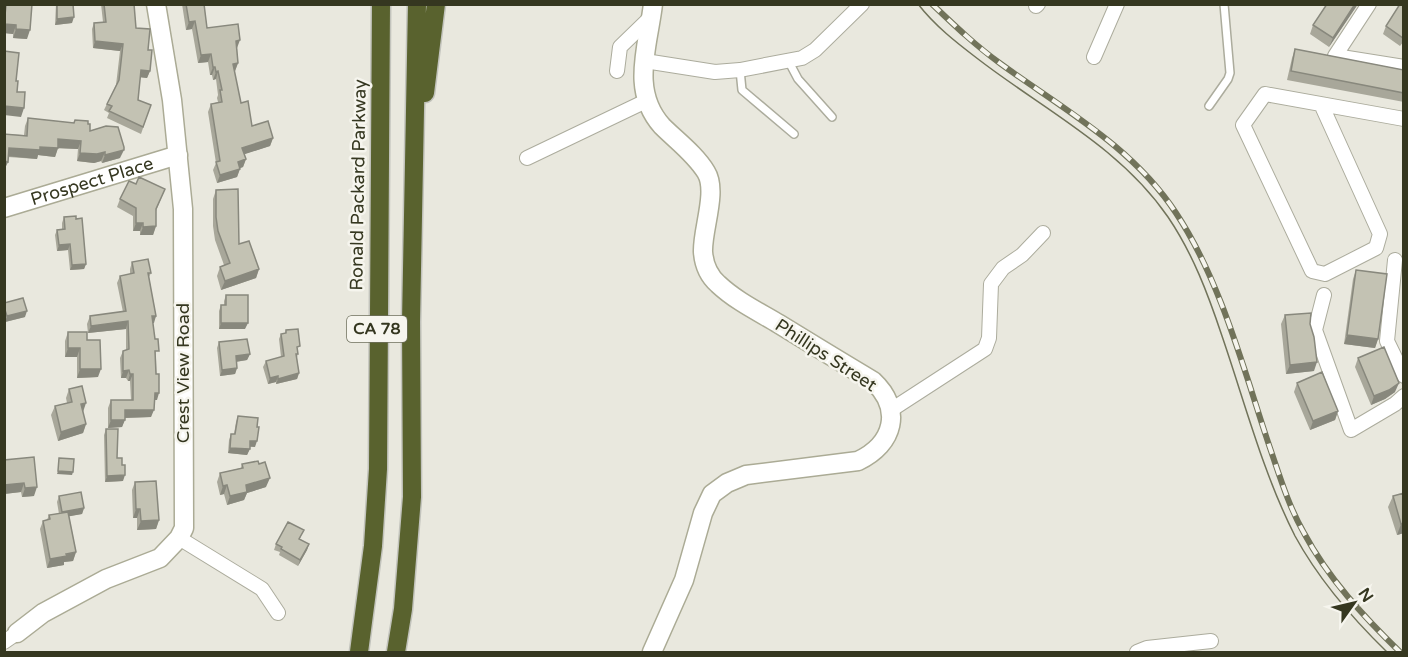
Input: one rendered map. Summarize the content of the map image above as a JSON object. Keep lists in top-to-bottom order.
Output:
{
  "streets": {
    "highway": ["Ronald Packard Parkway", "CA 78"],
    "street": ["Prospect Place", "Phillips Street", "Crest View Road"]
  },
  "crossings": [
    ["Prospect Place", "Crest View Road"]
  ],
  "north": "top right"
}
